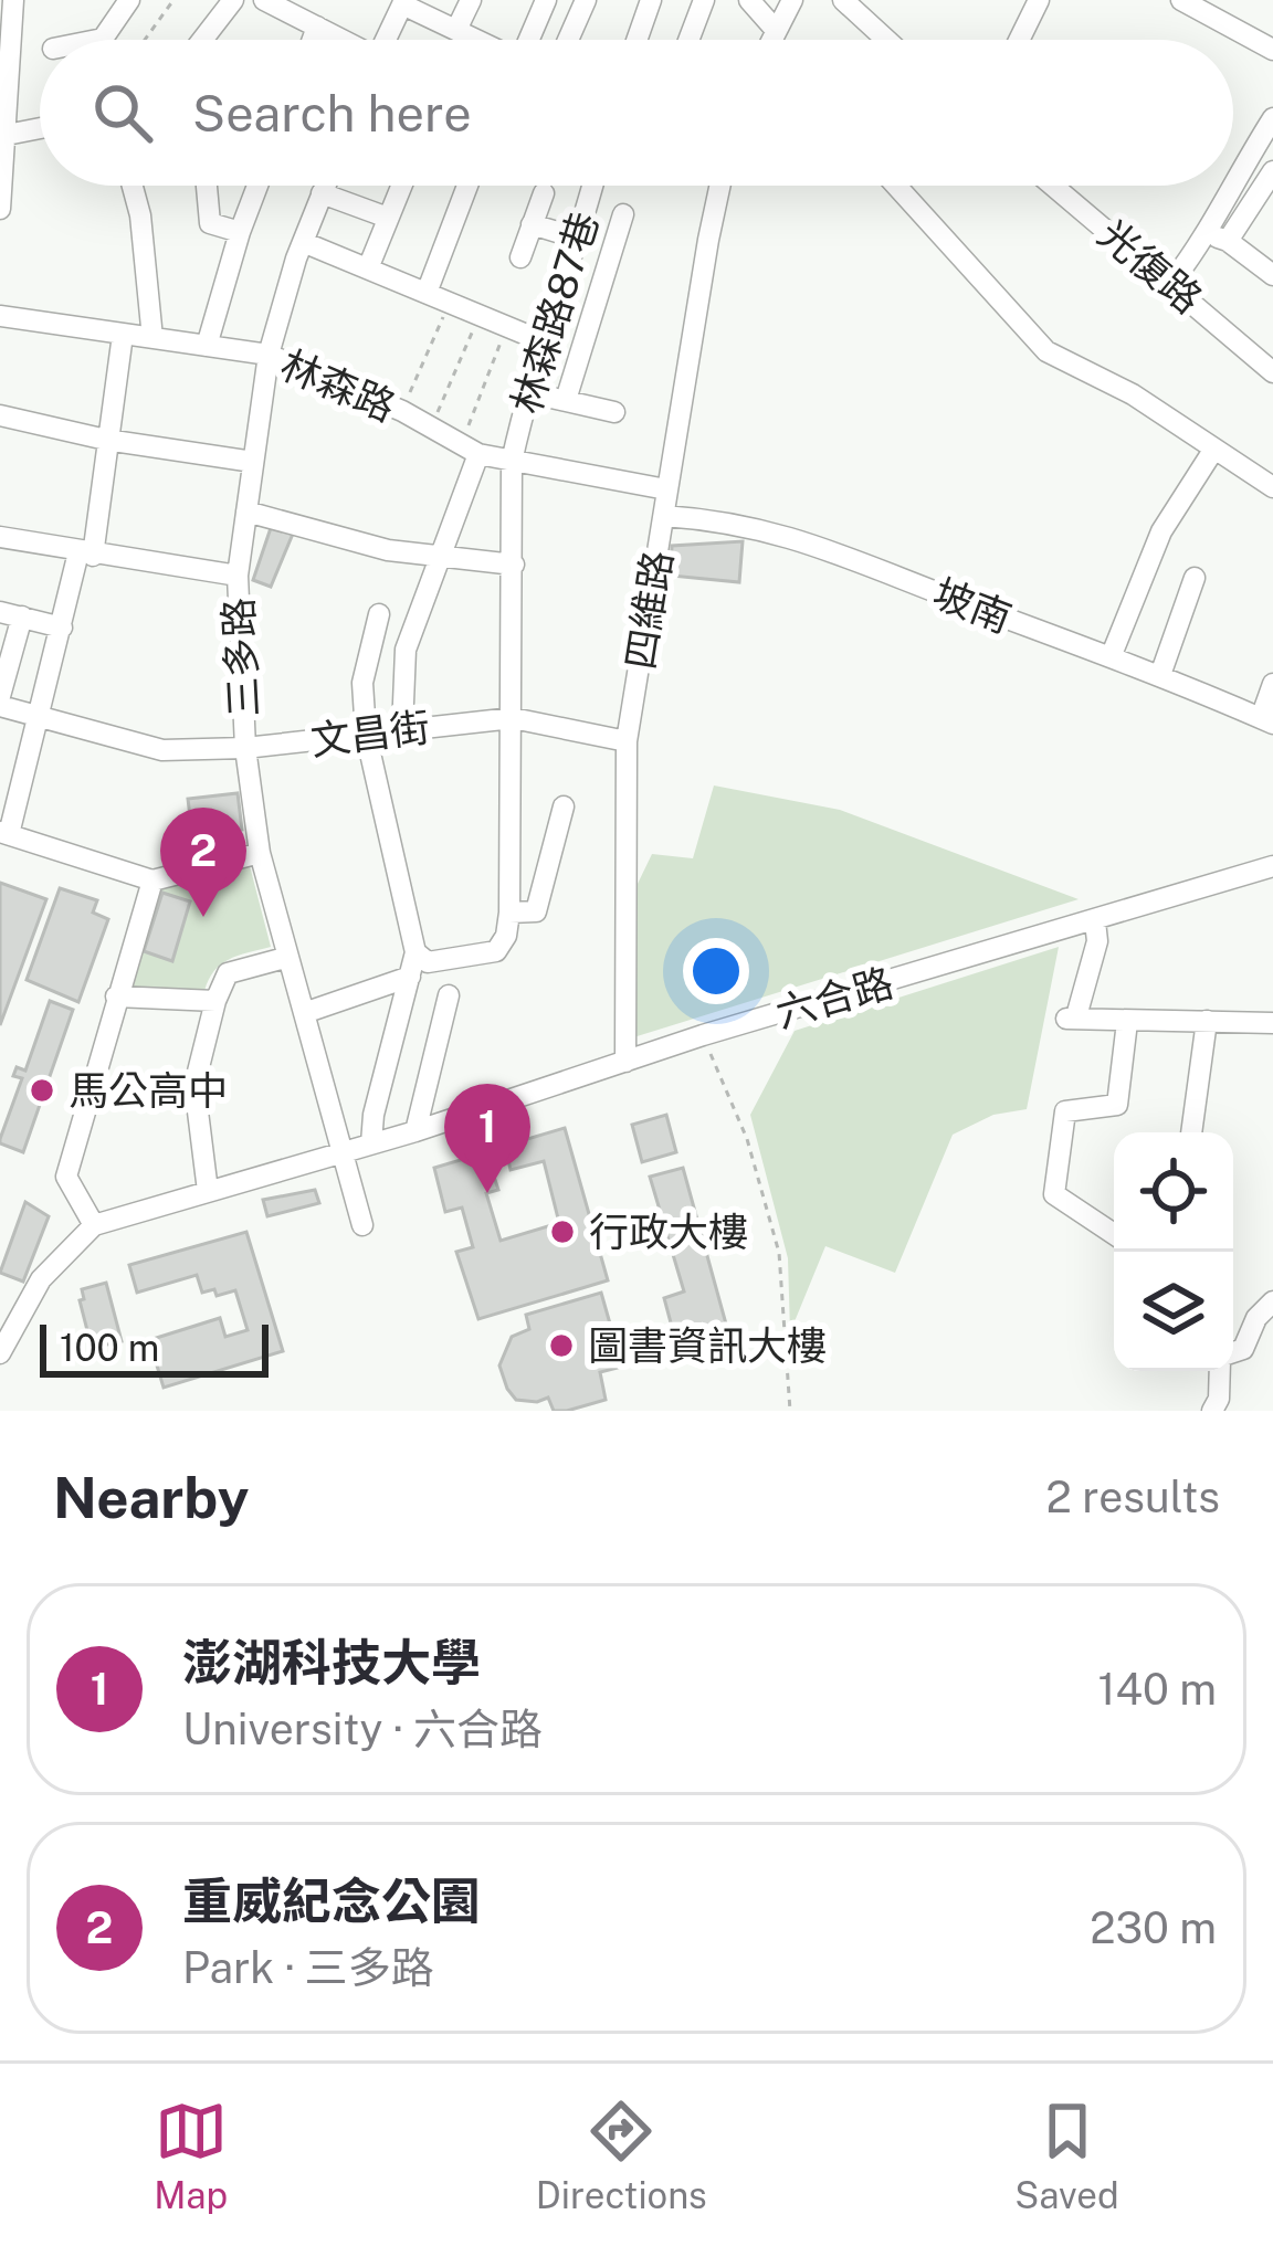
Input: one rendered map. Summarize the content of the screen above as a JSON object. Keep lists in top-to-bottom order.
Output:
{
  "streets": {
    "street": [
      "光復路",
      "林森路87巷",
      "林森路",
      "坡南",
      "四維路",
      "三多路",
      "文昌街",
      "六合路"
    ]
  },
  "crossings": [
    ["林森路87巷", "林森路"],
    ["林森路87巷", "文昌街"],
    ["林森路", "四維路"],
    ["林森路", "三多路"],
    ["坡南", "四維路"],
    ["四維路", "文昌街"],
    ["四維路", "六合路"],
    ["三多路", "文昌街"],
    ["三多路", "六合路"]
  ],
  "places": ["馬公高中", "行政大樓", "圖書資訊大樓"],
  "scale_bar": "100 m",
  "page": {
    "search": "Search here",
    "pins": ["2", "1"],
    "scale": "100 m",
    "heading": ["Nearby", "2 results"],
    "list": [
      {
        "mark": "1",
        "name": "澎湖科技大學",
        "note": "University · 六合路",
        "value": "140 m"
      },
      {
        "mark": "2",
        "name": "重威紀念公園",
        "note": "Park · 三多路",
        "value": "230 m"
      }
    ],
    "nav": ["Map", "Directions", "Saved"]
  }
}
